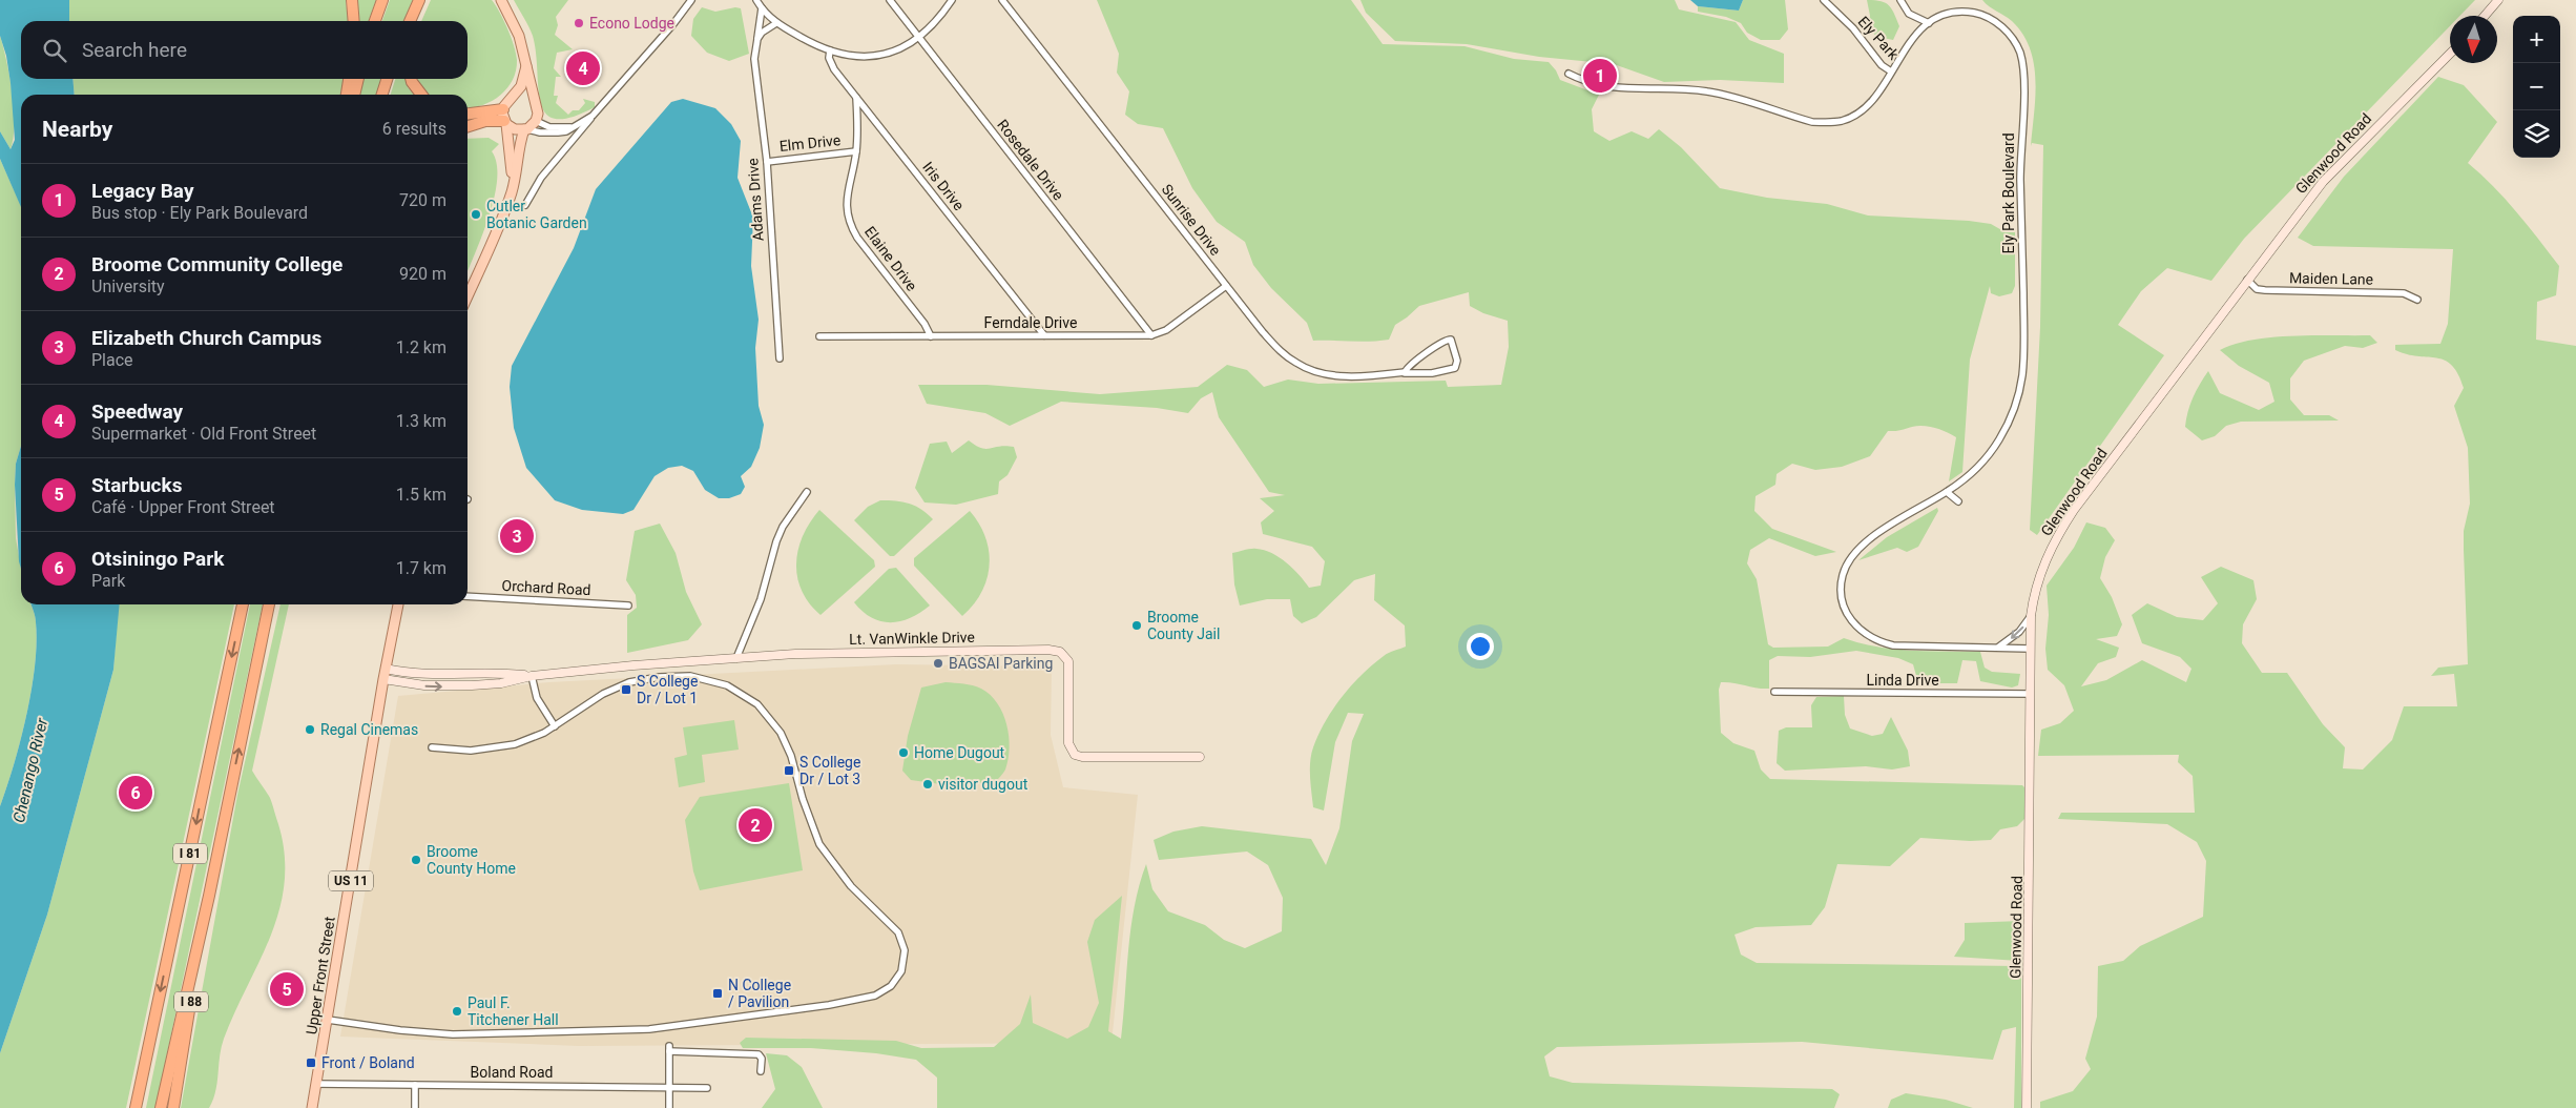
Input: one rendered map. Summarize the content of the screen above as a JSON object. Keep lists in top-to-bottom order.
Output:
{
  "streets": {
    "highway": ["I 81", "I 88"],
    "main road": ["US 11", "Upper Front Street"],
    "street": [
      "Ely Park",
      "Elm Drive",
      "Glenwood Road",
      "Rosedale Drive",
      "Iris Drive",
      "Ely Park Boulevard",
      "Adams Drive",
      "Sunrise Drive",
      "Elaine Drive",
      "Maiden Lane",
      "Ferndale Drive",
      "Orchard Road",
      "Lt. VanWinkle Drive",
      "Linda Drive",
      "Boland Road"
    ]
  },
  "crossings": [
    ["Ely Park", "Ely Park Boulevard"],
    ["Elm Drive", "Adams Drive"],
    ["Elm Drive", "Elaine Drive"],
    ["Glenwood Road", "Ely Park Boulevard"],
    ["Glenwood Road", "Maiden Lane"],
    ["Glenwood Road", "Linda Drive"],
    ["Rosedale Drive", "Ferndale Drive"],
    ["Iris Drive", "Elaine Drive"],
    ["Iris Drive", "Ferndale Drive"],
    ["Sunrise Drive", "Ferndale Drive"],
    ["Elaine Drive", "Ferndale Drive"],
    ["Lt. VanWinkle Drive", "Upper Front Street"],
    ["I 81", "I 88"],
    ["Upper Front Street", "Boland Road"]
  ],
  "water": ["Chenango River"],
  "places": {
    "other": [
      "Econo Lodge",
      "Cutler Botanic Garden",
      "Broome County Jail",
      "BAGSAI Parking",
      "Regal Cinemas",
      "Home Dugout",
      "visitor dugout",
      "Broome County Home",
      "Paul F. Titchener Hall"
    ],
    "transit": [
      "S College Dr / Lot 1",
      "S College Dr / Lot 3",
      "N College / Pavilion",
      "Front / Boland"
    ]
  },
  "north": "bottom",
  "page": {
    "map_buttons": ["+", "−"],
    "search": "Search here",
    "pins": [
      "4",
      "1",
      "3",
      "6",
      "2",
      "5"
    ],
    "heading": ["Nearby", "6 results"],
    "list": [
      {
        "mark": "1",
        "name": "Legacy Bay",
        "note": "Bus stop · Ely Park Boulevard",
        "value": "720 m"
      },
      {
        "mark": "2",
        "name": "Broome Community College",
        "note": "University",
        "value": "920 m"
      },
      {
        "mark": "3",
        "name": "Elizabeth Church Campus",
        "note": "Place",
        "value": "1.2 km"
      },
      {
        "mark": "4",
        "name": "Speedway",
        "note": "Supermarket · Old Front Street",
        "value": "1.3 km"
      },
      {
        "mark": "5",
        "name": "Starbucks",
        "note": "Café · Upper Front Street",
        "value": "1.5 km"
      },
      {
        "mark": "6",
        "name": "Otsiningo Park",
        "note": "Park",
        "value": "1.7 km"
      }
    ]
  }
}
